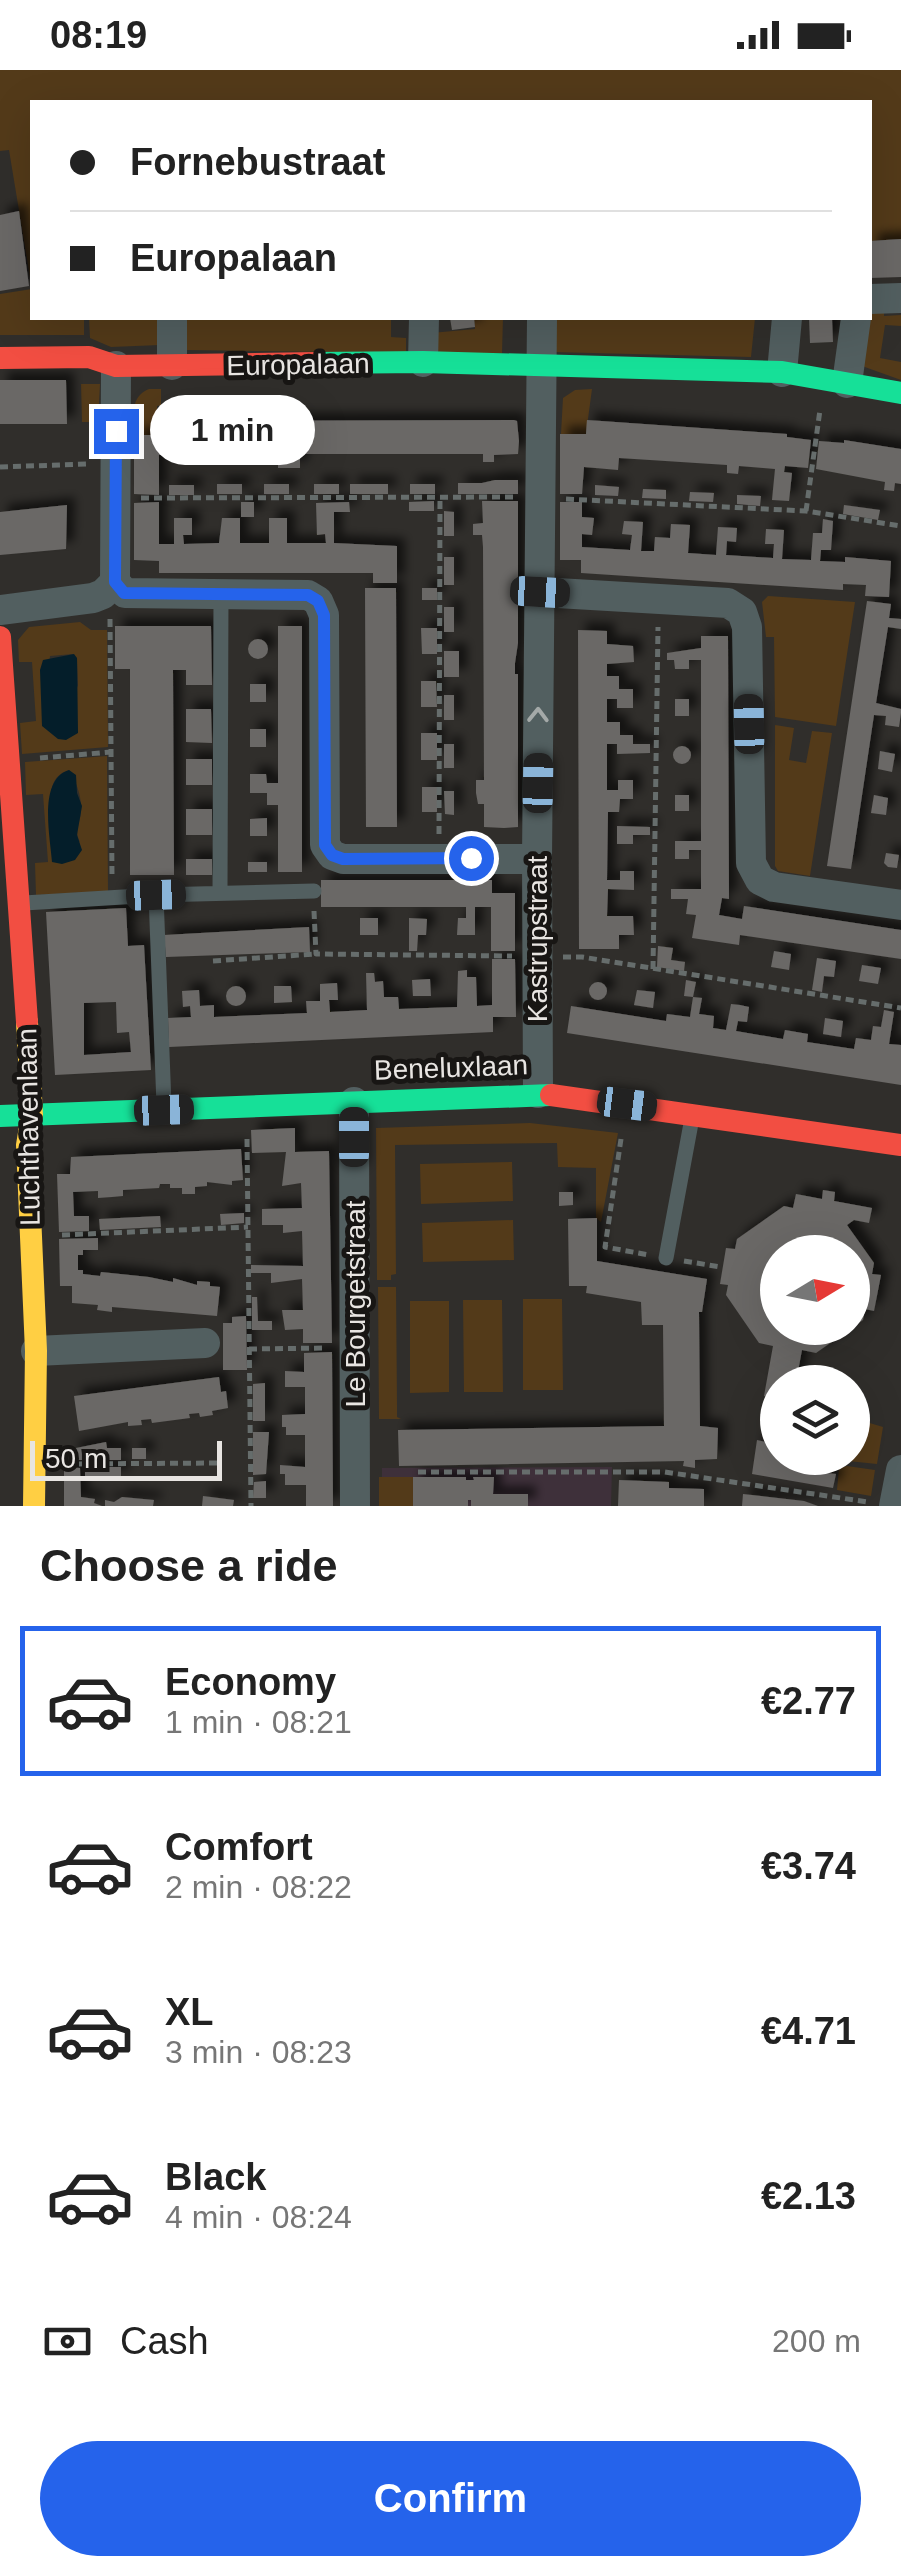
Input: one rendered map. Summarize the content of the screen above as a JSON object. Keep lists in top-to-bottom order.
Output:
{
  "streets": {
    "street": [
      "Europalaan",
      "Kastrupstraat",
      "Beneluxlaan",
      "Luchthavenlaan",
      "Le Bourgetstraat"
    ]
  },
  "crossings": [
    ["Europalaan", "Kastrupstraat"],
    ["Kastrupstraat", "Beneluxlaan"],
    ["Beneluxlaan", "Luchthavenlaan"],
    ["Beneluxlaan", "Le Bourgetstraat"]
  ],
  "one_way": ["Kastrupstraat"],
  "scale_bar": "50 m",
  "north": "right",
  "page": {
    "status": "08:19",
    "banner": ["Fornebustraat", "Europalaan"],
    "bubble": "1 min",
    "scale": "50 m",
    "heading": "Choose a ride",
    "list": [
      {
        "name": "Economy",
        "note": "1 min · 08:21",
        "value": "€2.77"
      },
      {
        "name": "Comfort",
        "note": "2 min · 08:22",
        "value": "€3.74"
      },
      {
        "name": "XL",
        "note": "3 min · 08:23",
        "value": "€4.71"
      },
      {
        "name": "Black",
        "note": "4 min · 08:24",
        "value": "€2.13"
      }
    ],
    "pay": ["Cash", "200 m"],
    "buttons": "Confirm"
  }
}
